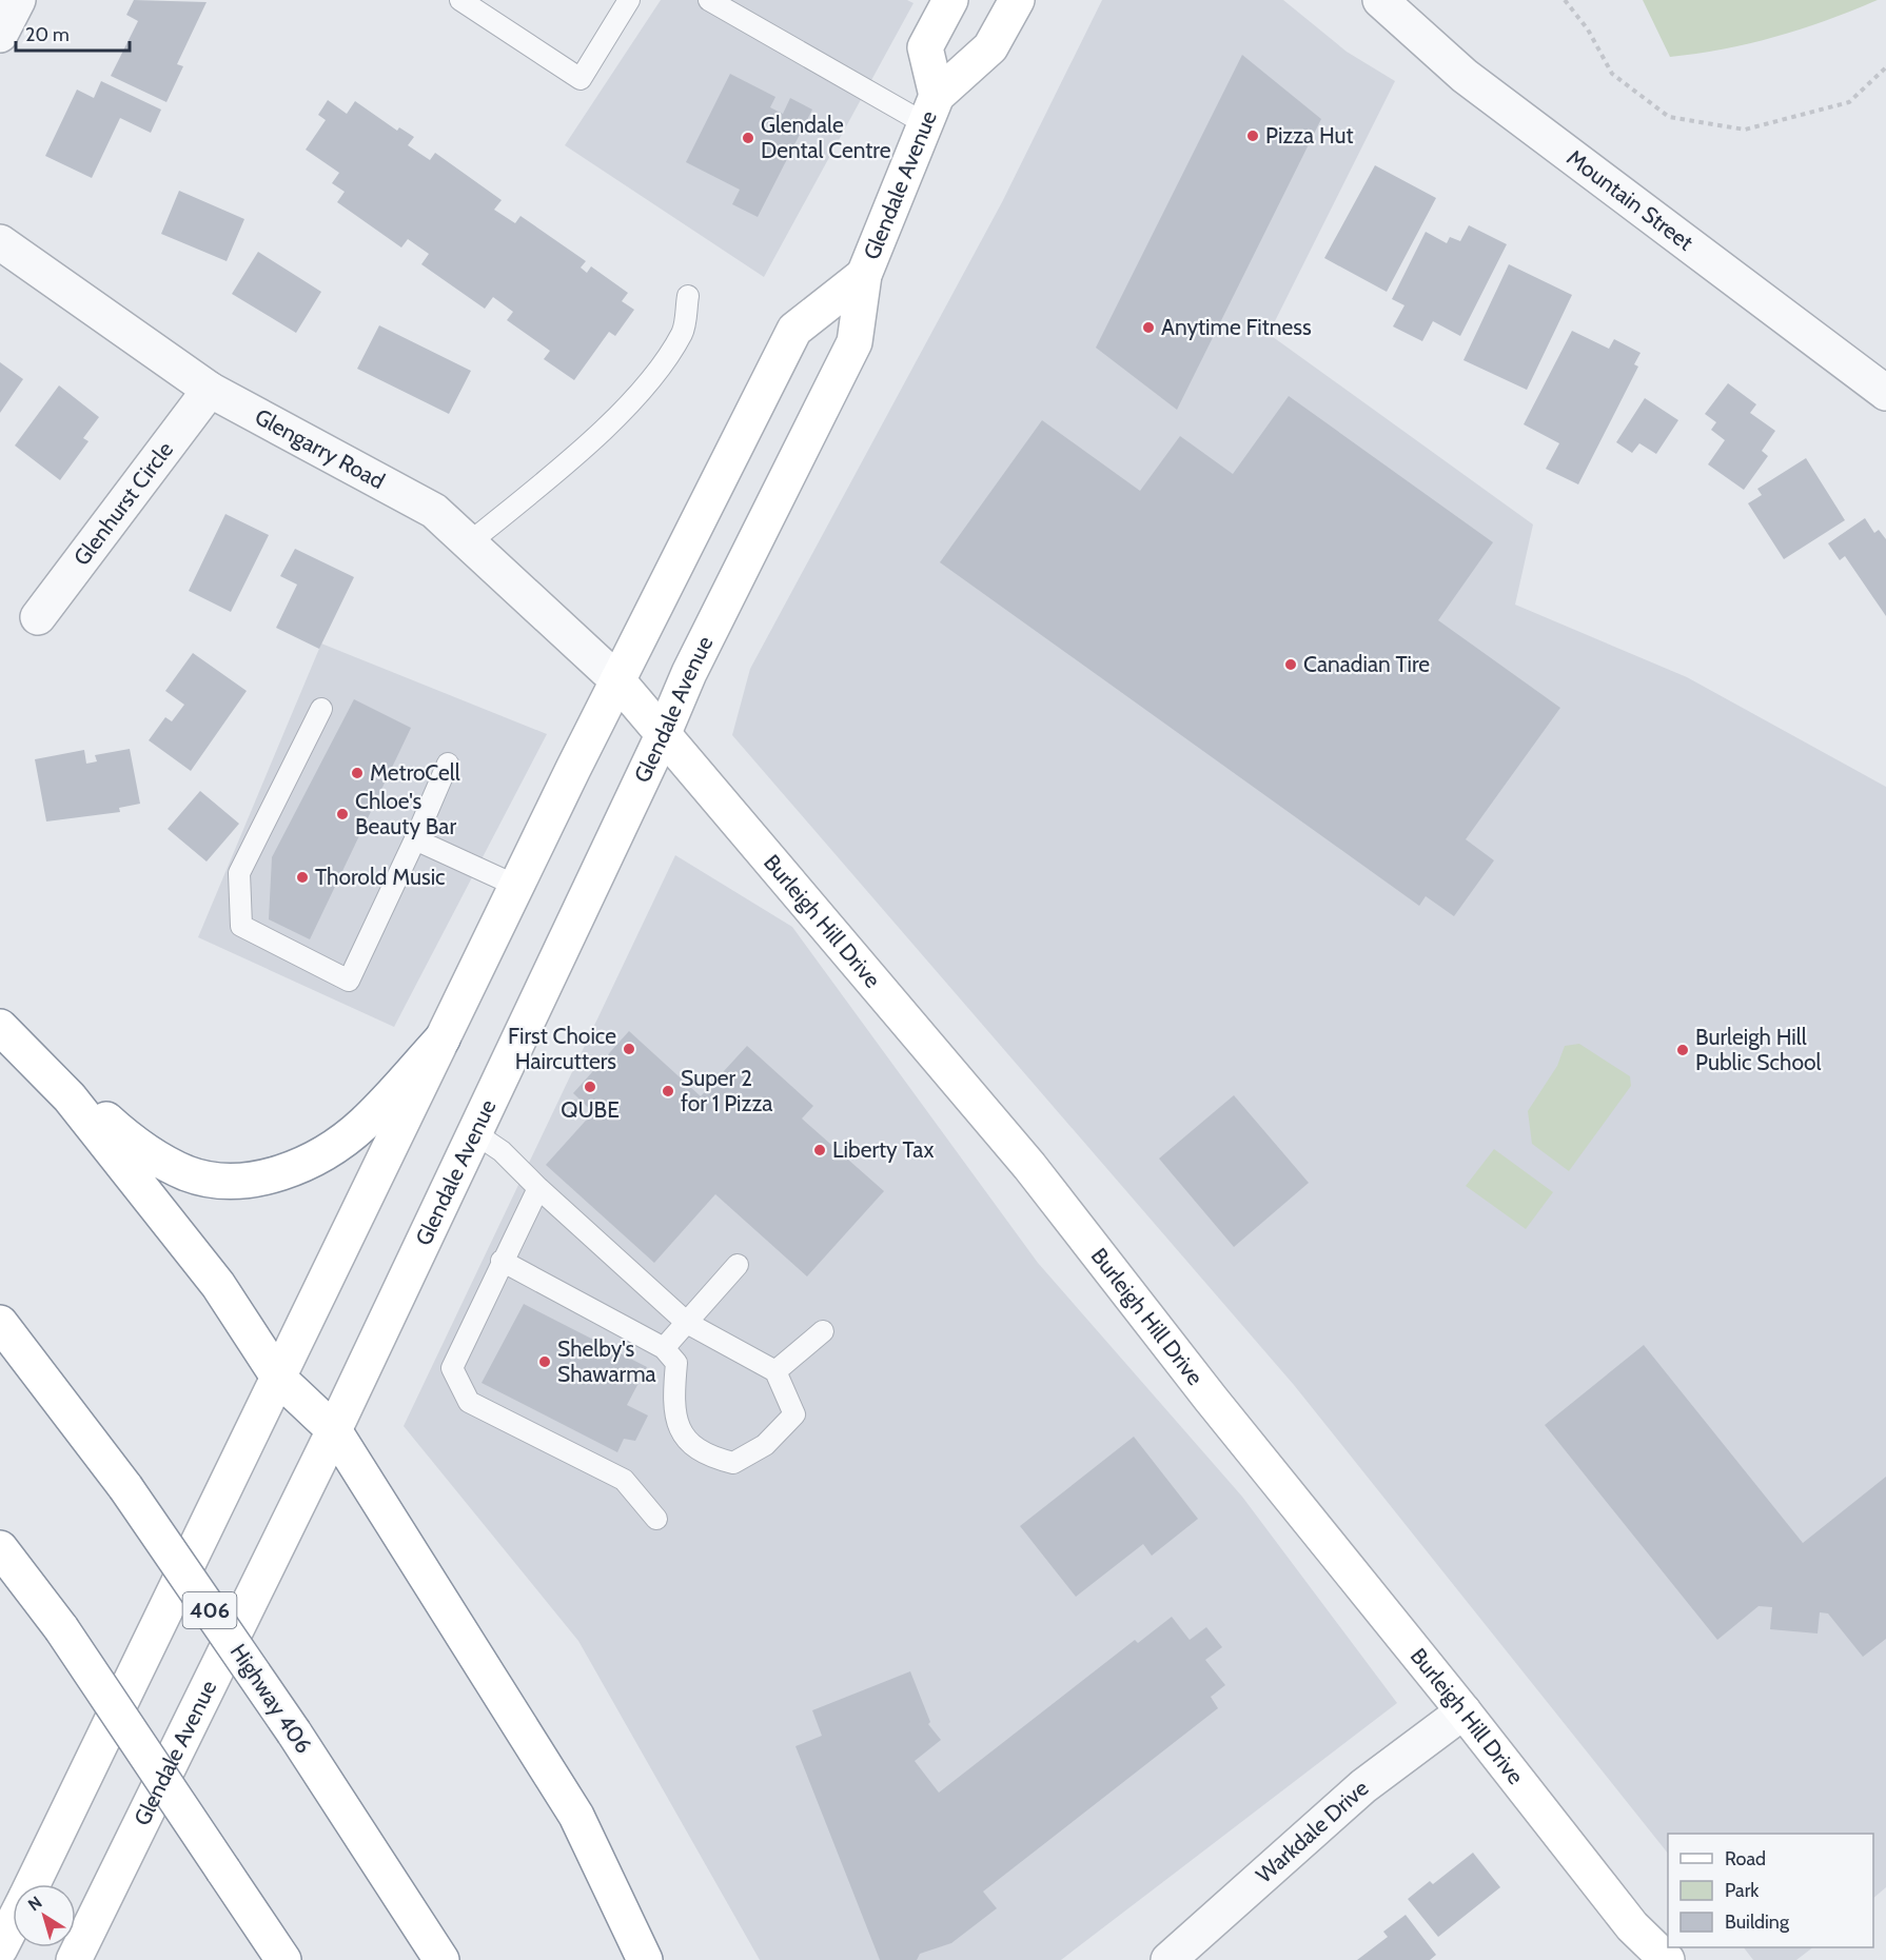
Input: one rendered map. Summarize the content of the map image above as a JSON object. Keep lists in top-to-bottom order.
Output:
{
  "streets": {
    "main road": [
      "Glendale Avenue",
      "Burleigh Hill Drive",
      "406",
      "Highway 406"
    ],
    "street": [
      "Mountain Street",
      "Glengarry Road",
      "Glenhurst Circle",
      "Warkdale Drive"
    ]
  },
  "crossings": [
    ["Glendale Avenue", "Glengarry Road"],
    ["Glendale Avenue", "Burleigh Hill Drive"],
    ["Glengarry Road", "Glenhurst Circle"],
    ["Glengarry Road", "Burleigh Hill Drive"],
    ["Burleigh Hill Drive", "Warkdale Drive"]
  ],
  "places": [
    "Pizza Hut",
    "Glendale Dental Centre",
    "Anytime Fitness",
    "Canadian Tire",
    "MetroCell",
    "Chloe's Beauty Bar",
    "Thorold Music",
    "First Choice Haircutters",
    "Burleigh Hill Public School",
    "QUBE",
    "Super 2 for 1 Pizza",
    "Liberty Tax",
    "Shelby's Shawarma"
  ],
  "legend": ["Road", "Park", "Building"],
  "scale_bar": "20 m",
  "north": "top left"
}
